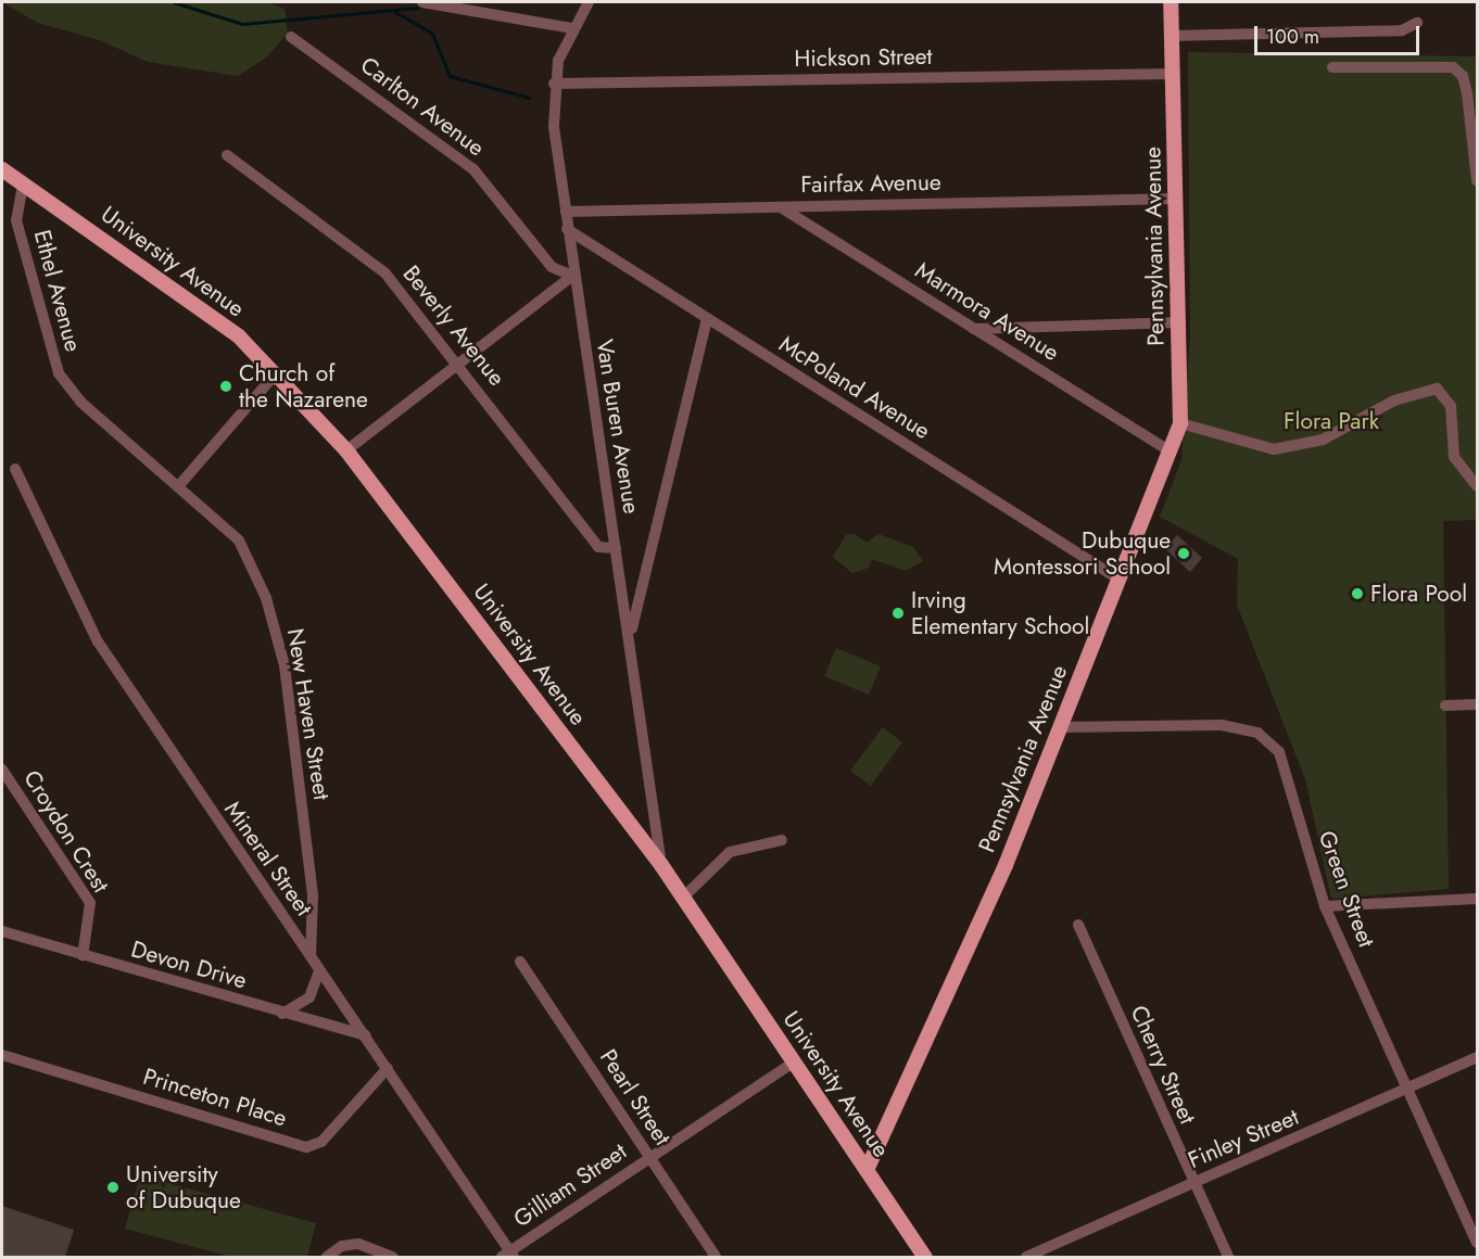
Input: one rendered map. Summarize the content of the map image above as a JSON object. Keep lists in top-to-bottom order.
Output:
{
  "streets": {
    "main road": ["Pennsylvania Avenue", "University Avenue"],
    "street": [
      "Hickson Street",
      "Carlton Avenue",
      "Fairfax Avenue",
      "Ethel Avenue",
      "Marmora Avenue",
      "Beverly Avenue",
      "McPoland Avenue",
      "Van Buren Avenue",
      "New Haven Street",
      "Croydon Crest",
      "Mineral Street",
      "Green Street",
      "Devon Drive",
      "Cherry Street",
      "Princeton Place",
      "Pearl Street",
      "Finley Street",
      "Gilliam Street"
    ]
  },
  "crossings": [
    ["Hickson Street", "Pennsylvania Avenue"],
    ["Hickson Street", "Van Buren Avenue"],
    ["Carlton Avenue", "Van Buren Avenue"],
    ["Fairfax Avenue", "Pennsylvania Avenue"],
    ["Fairfax Avenue", "Marmora Avenue"],
    ["Fairfax Avenue", "Van Buren Avenue"],
    ["Pennsylvania Avenue", "University Avenue"],
    ["Pennsylvania Avenue", "Marmora Avenue"],
    ["Pennsylvania Avenue", "McPoland Avenue"],
    ["Pennsylvania Avenue", "Green Street"],
    ["University Avenue", "Ethel Avenue"],
    ["University Avenue", "Van Buren Avenue"],
    ["University Avenue", "Gilliam Street"],
    ["Ethel Avenue", "New Haven Street"],
    ["Beverly Avenue", "Van Buren Avenue"],
    ["McPoland Avenue", "Van Buren Avenue"],
    ["New Haven Street", "Mineral Street"],
    ["Croydon Crest", "Devon Drive"],
    ["Mineral Street", "Devon Drive"],
    ["Mineral Street", "Princeton Place"],
    ["Mineral Street", "Gilliam Street"],
    ["Green Street", "Finley Street"],
    ["Cherry Street", "Finley Street"],
    ["Pearl Street", "Gilliam Street"]
  ],
  "parks": ["Flora Park"],
  "places": [
    "Church of the Nazarene",
    "Dubuque Montessori School",
    "Flora Pool",
    "Irving Elementary School",
    "University of Dubuque"
  ],
  "scale_bar": "100 m"
}
